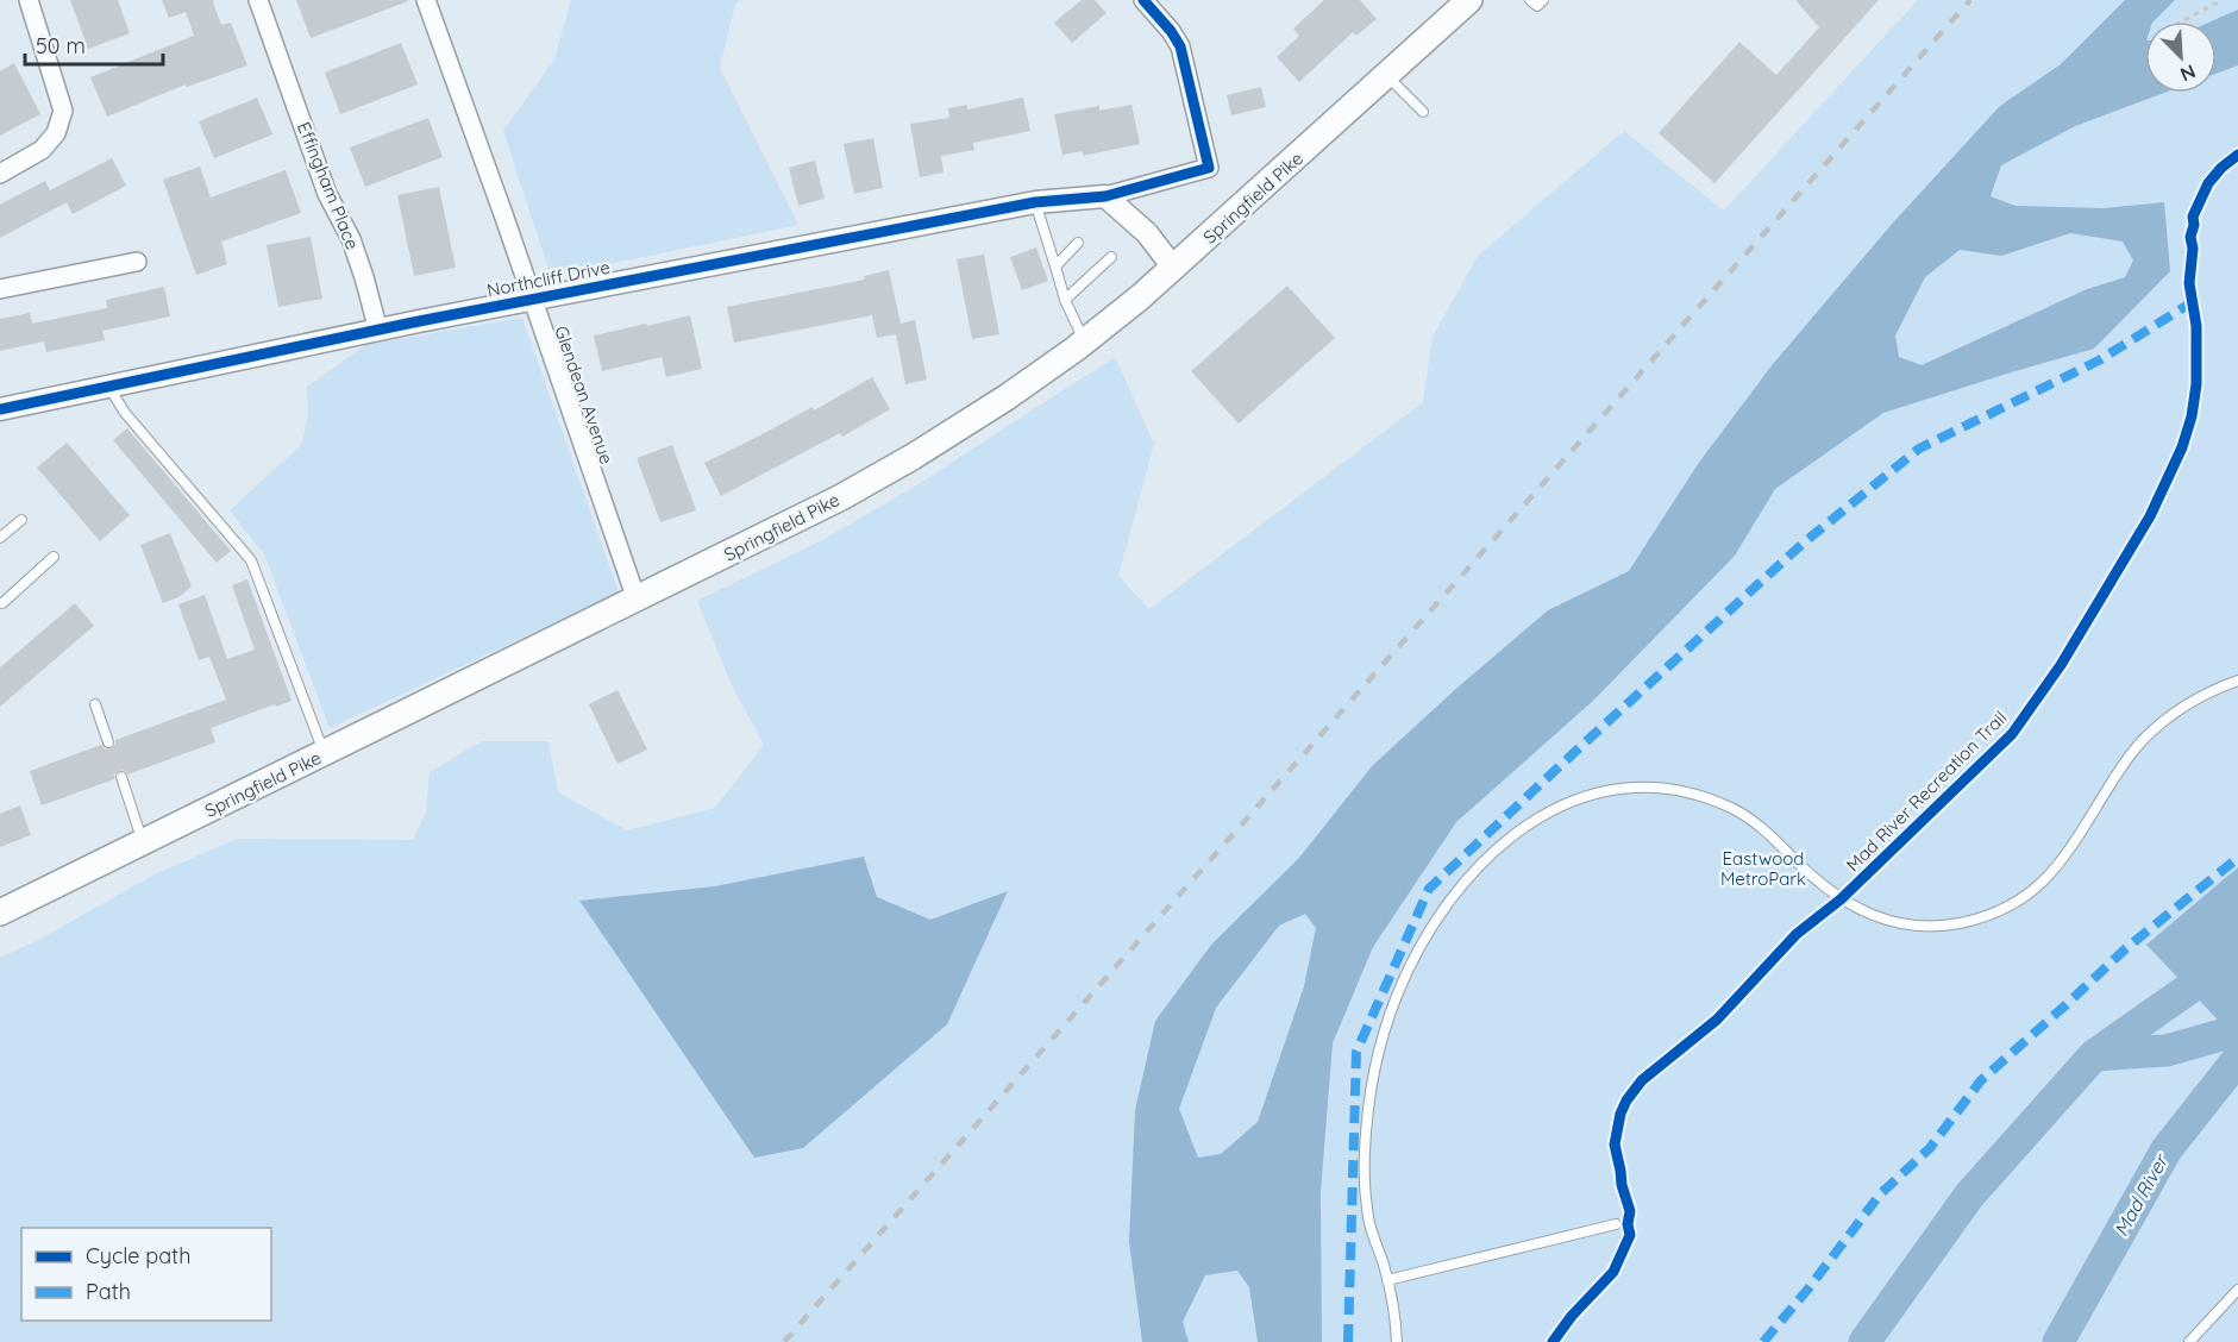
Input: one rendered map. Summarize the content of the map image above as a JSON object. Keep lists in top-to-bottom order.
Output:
{
  "streets": {
    "main road": ["Springfield Pike"],
    "street": ["Effingham Place", "Northcliff Drive", "Glendean Avenue"],
    "cycle path": ["Mad River Recreation Trail"]
  },
  "crossings": [
    ["Effingham Place", "Northcliff Drive"],
    ["Springfield Pike", "Glendean Avenue"],
    ["Northcliff Drive", "Glendean Avenue"]
  ],
  "water": ["Mad River"],
  "parks": ["Eastwood MetroPark"],
  "legend": ["Cycle path", "Path"],
  "scale_bar": "50 m",
  "north": "bottom right"
}
